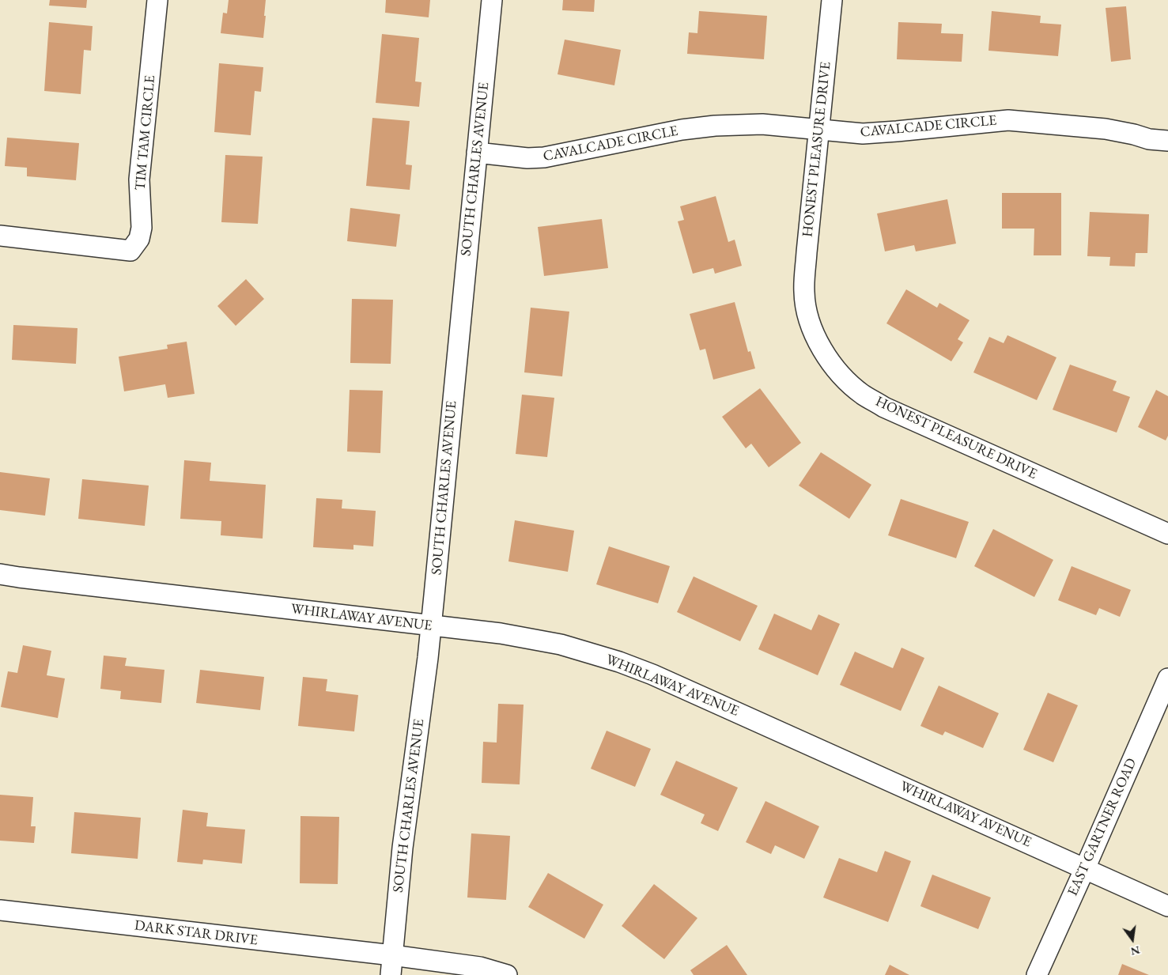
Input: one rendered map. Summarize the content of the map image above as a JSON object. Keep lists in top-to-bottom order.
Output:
{
  "streets": {
    "street": [
      "CAVALCADE CIRCLE",
      "TIM TAM CIRCLE",
      "HONEST PLEASURE DRIVE",
      "SOUTH CHARLES AVENUE",
      "WHIRLAWAY AVENUE",
      "EAST GARTNER ROAD",
      "DARK STAR DRIVE"
    ]
  },
  "crossings": [
    ["CAVALCADE CIRCLE", "HONEST PLEASURE DRIVE"],
    ["CAVALCADE CIRCLE", "SOUTH CHARLES AVENUE"],
    ["SOUTH CHARLES AVENUE", "WHIRLAWAY AVENUE"],
    ["SOUTH CHARLES AVENUE", "DARK STAR DRIVE"],
    ["WHIRLAWAY AVENUE", "EAST GARTNER ROAD"]
  ],
  "north": "bottom"
}
